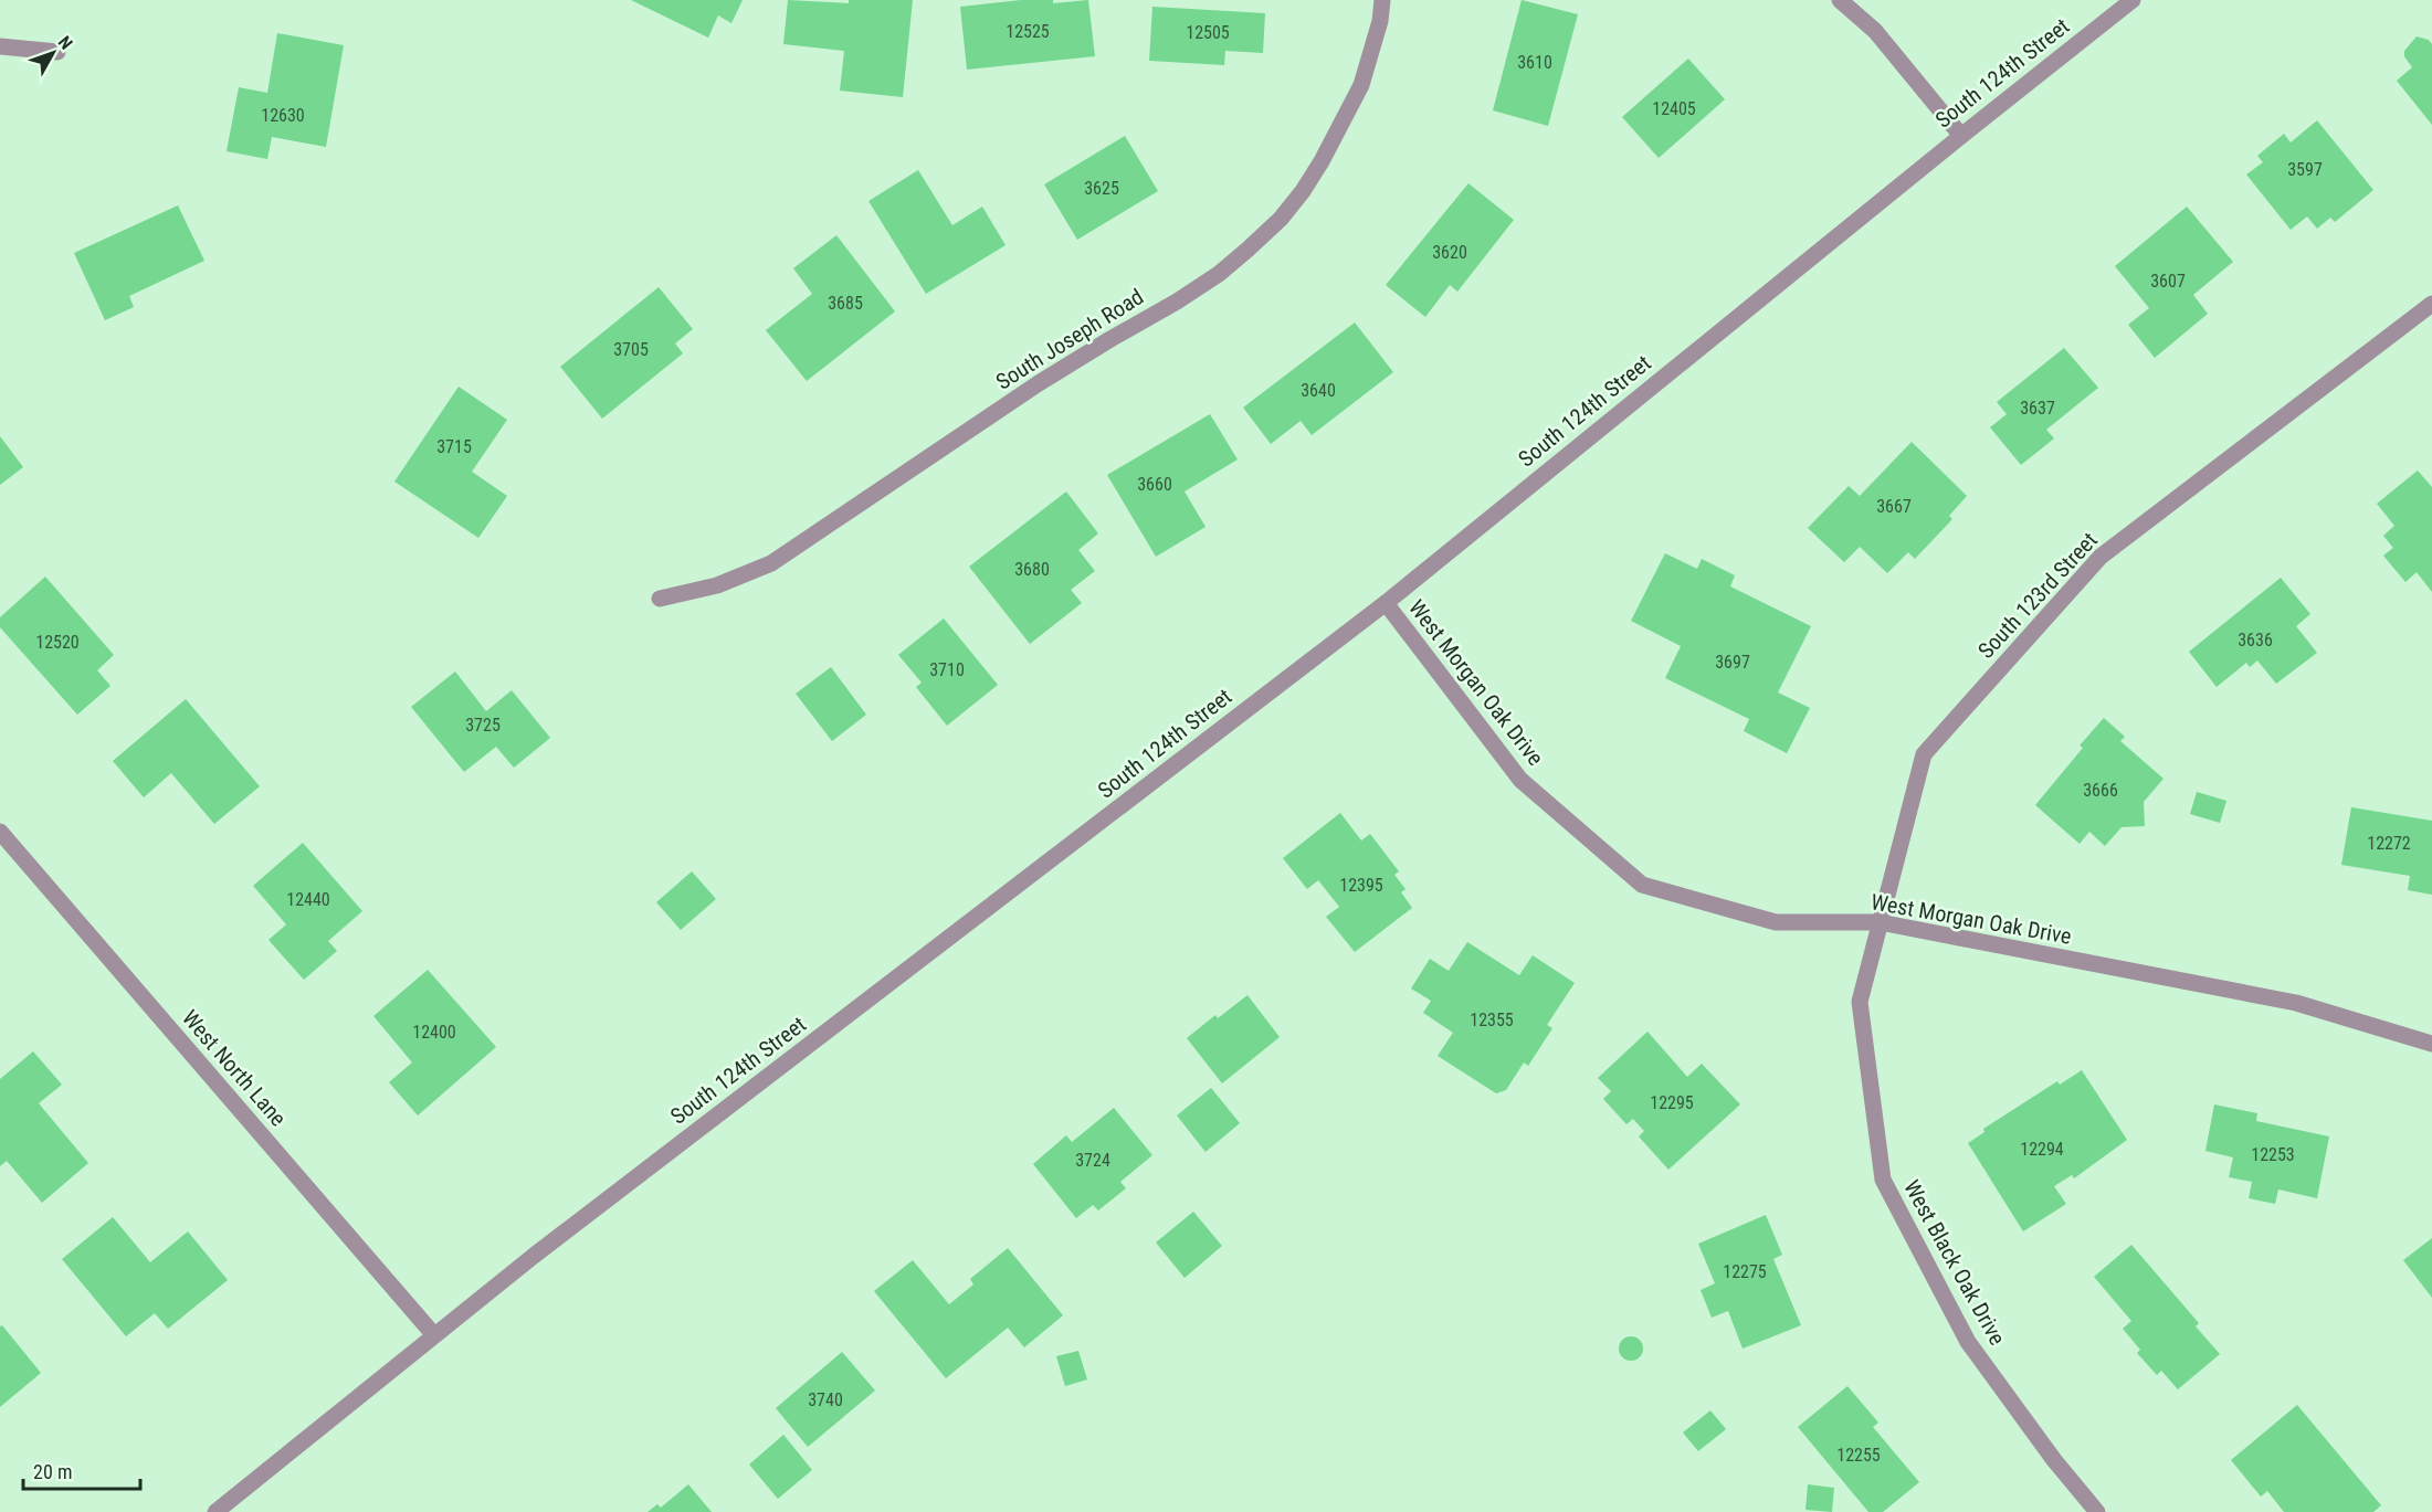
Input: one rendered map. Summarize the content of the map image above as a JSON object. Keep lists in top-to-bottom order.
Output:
{
  "streets": {
    "street": [
      "South 124th Street",
      "South Joseph Road",
      "South 123rd Street",
      "West Morgan Oak Drive",
      "West North Lane",
      "West Black Oak Drive"
    ]
  },
  "crossings": [
    ["South 124th Street", "West Morgan Oak Drive"],
    ["South 124th Street", "West North Lane"],
    ["South 123rd Street", "West Morgan Oak Drive"],
    ["South 123rd Street", "West Black Oak Drive"],
    ["West Morgan Oak Drive", "West Black Oak Drive"]
  ],
  "house_numbers": [
    "12525",
    "12505",
    "3610",
    "12405",
    "12630",
    "3597",
    "3625",
    "3620",
    "3607",
    "3685",
    "3705",
    "3640",
    "3637",
    "3715",
    "3660",
    "3667",
    "3680",
    "3636",
    "12520",
    "3697",
    "3710",
    "3725",
    "3666",
    "12272",
    "12395",
    "12440",
    "12355",
    "12400",
    "12295",
    "12294",
    "12253",
    "3724",
    "12275",
    "3740",
    "12255"
  ],
  "scale_bar": "20 m",
  "north": "top right"
}
